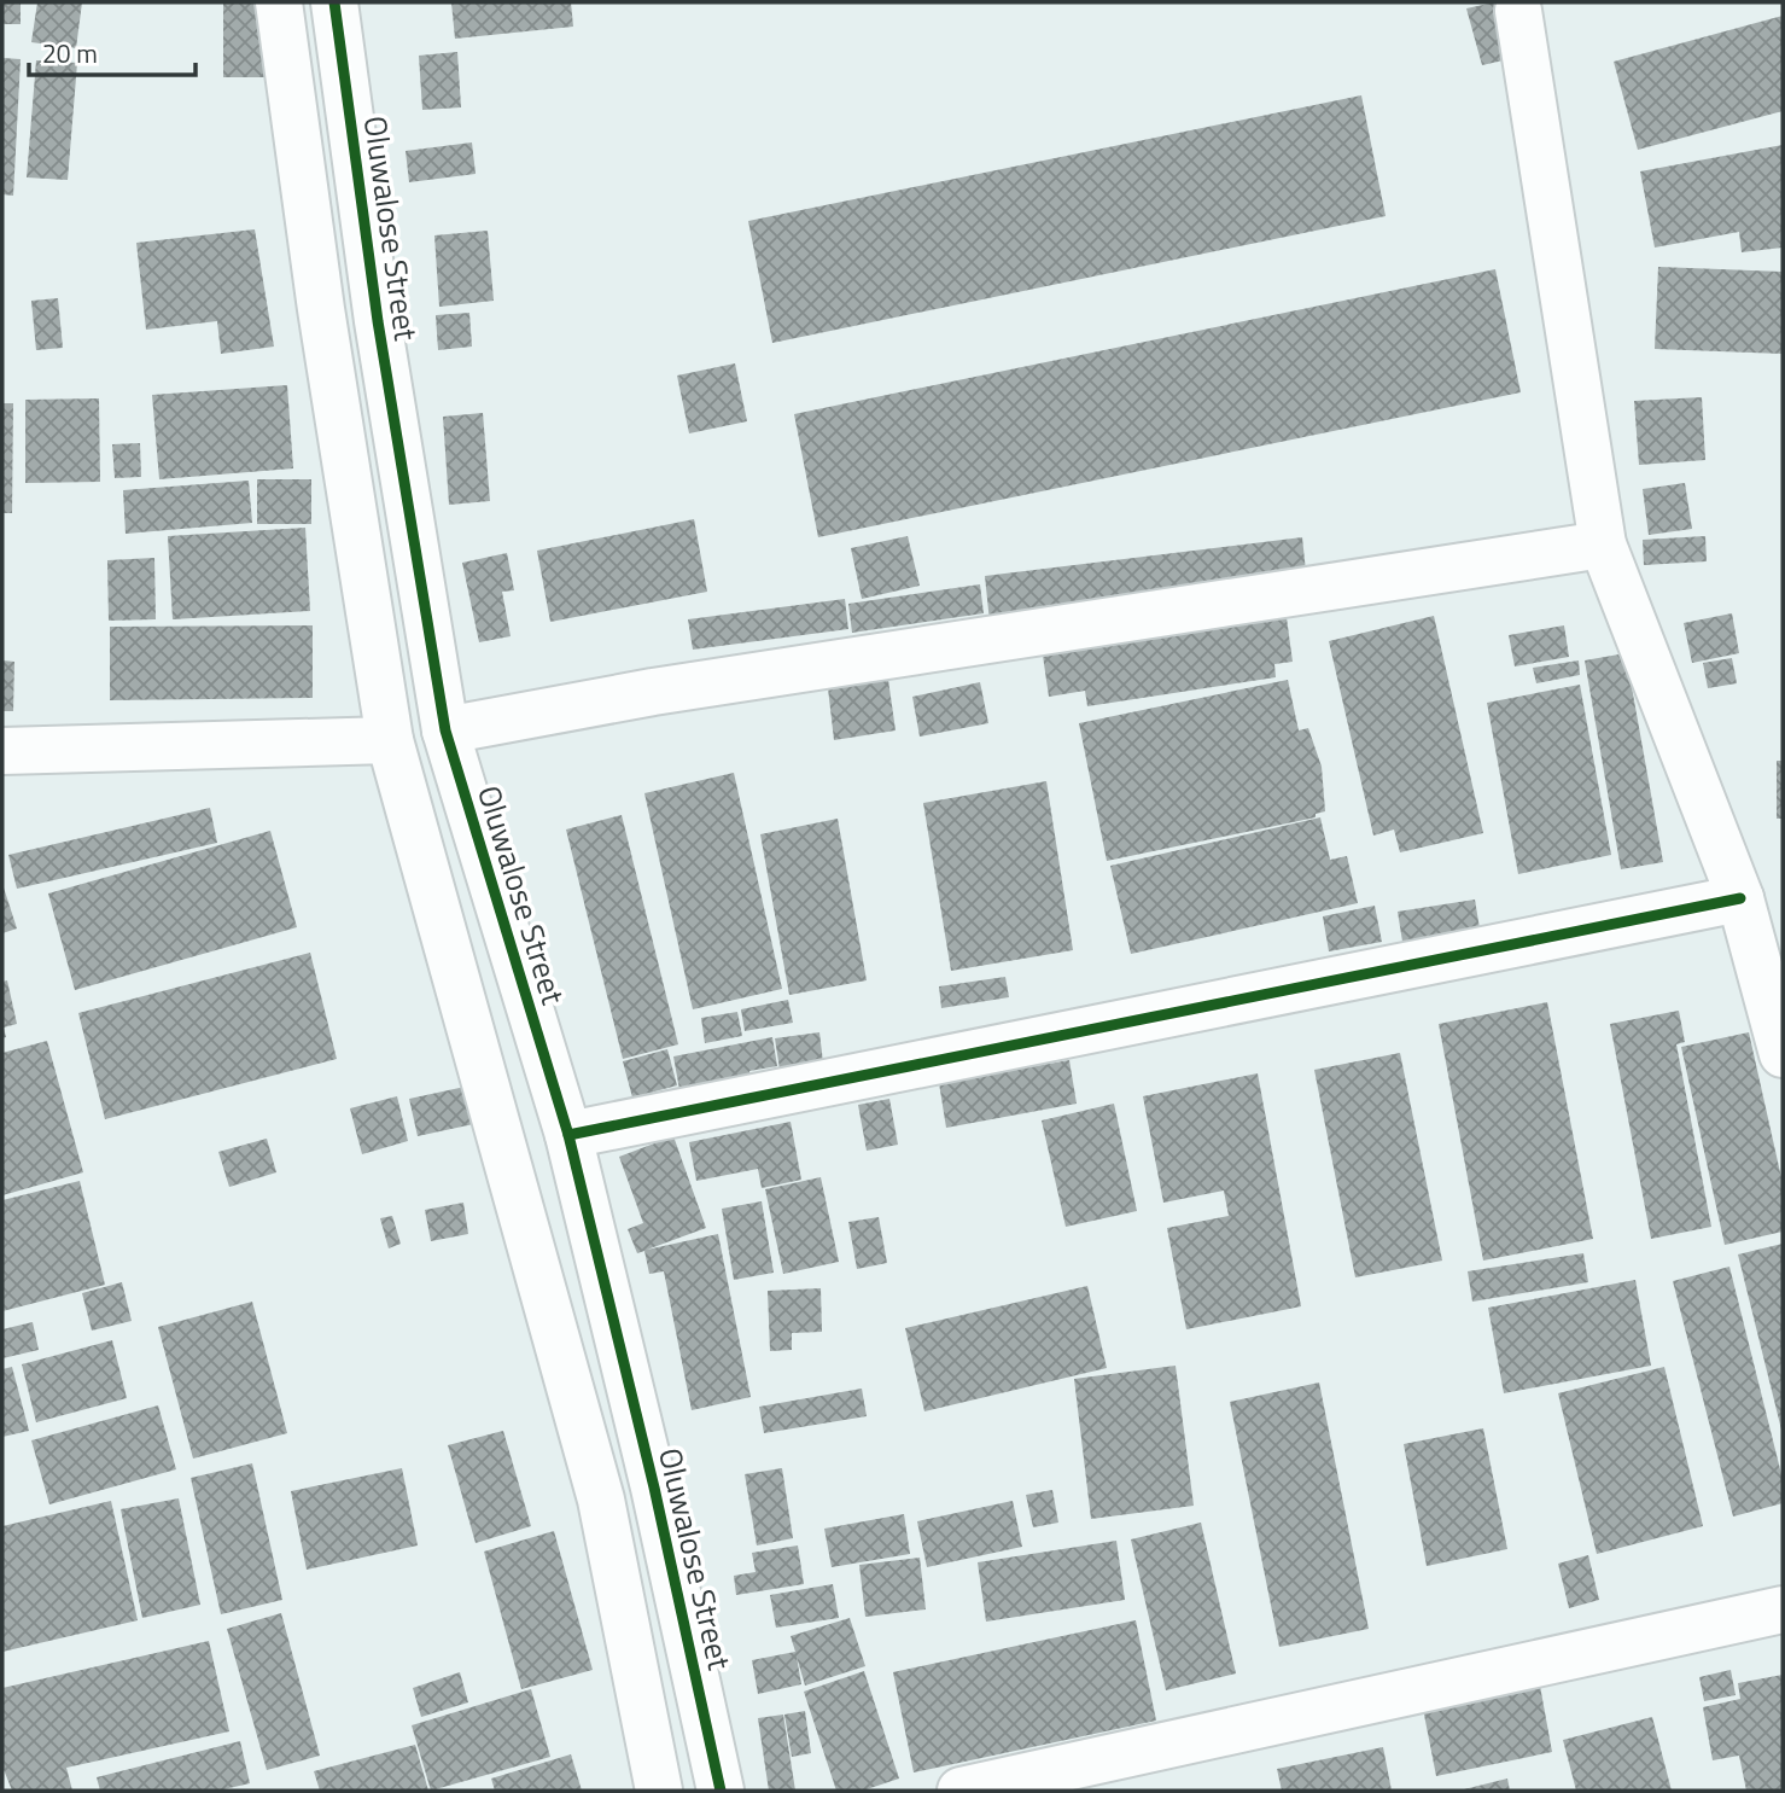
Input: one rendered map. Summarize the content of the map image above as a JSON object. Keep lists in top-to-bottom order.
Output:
{
  "streets": {
    "street": ["Oluwalose Street"]
  },
  "scale_bar": "20 m"
}
